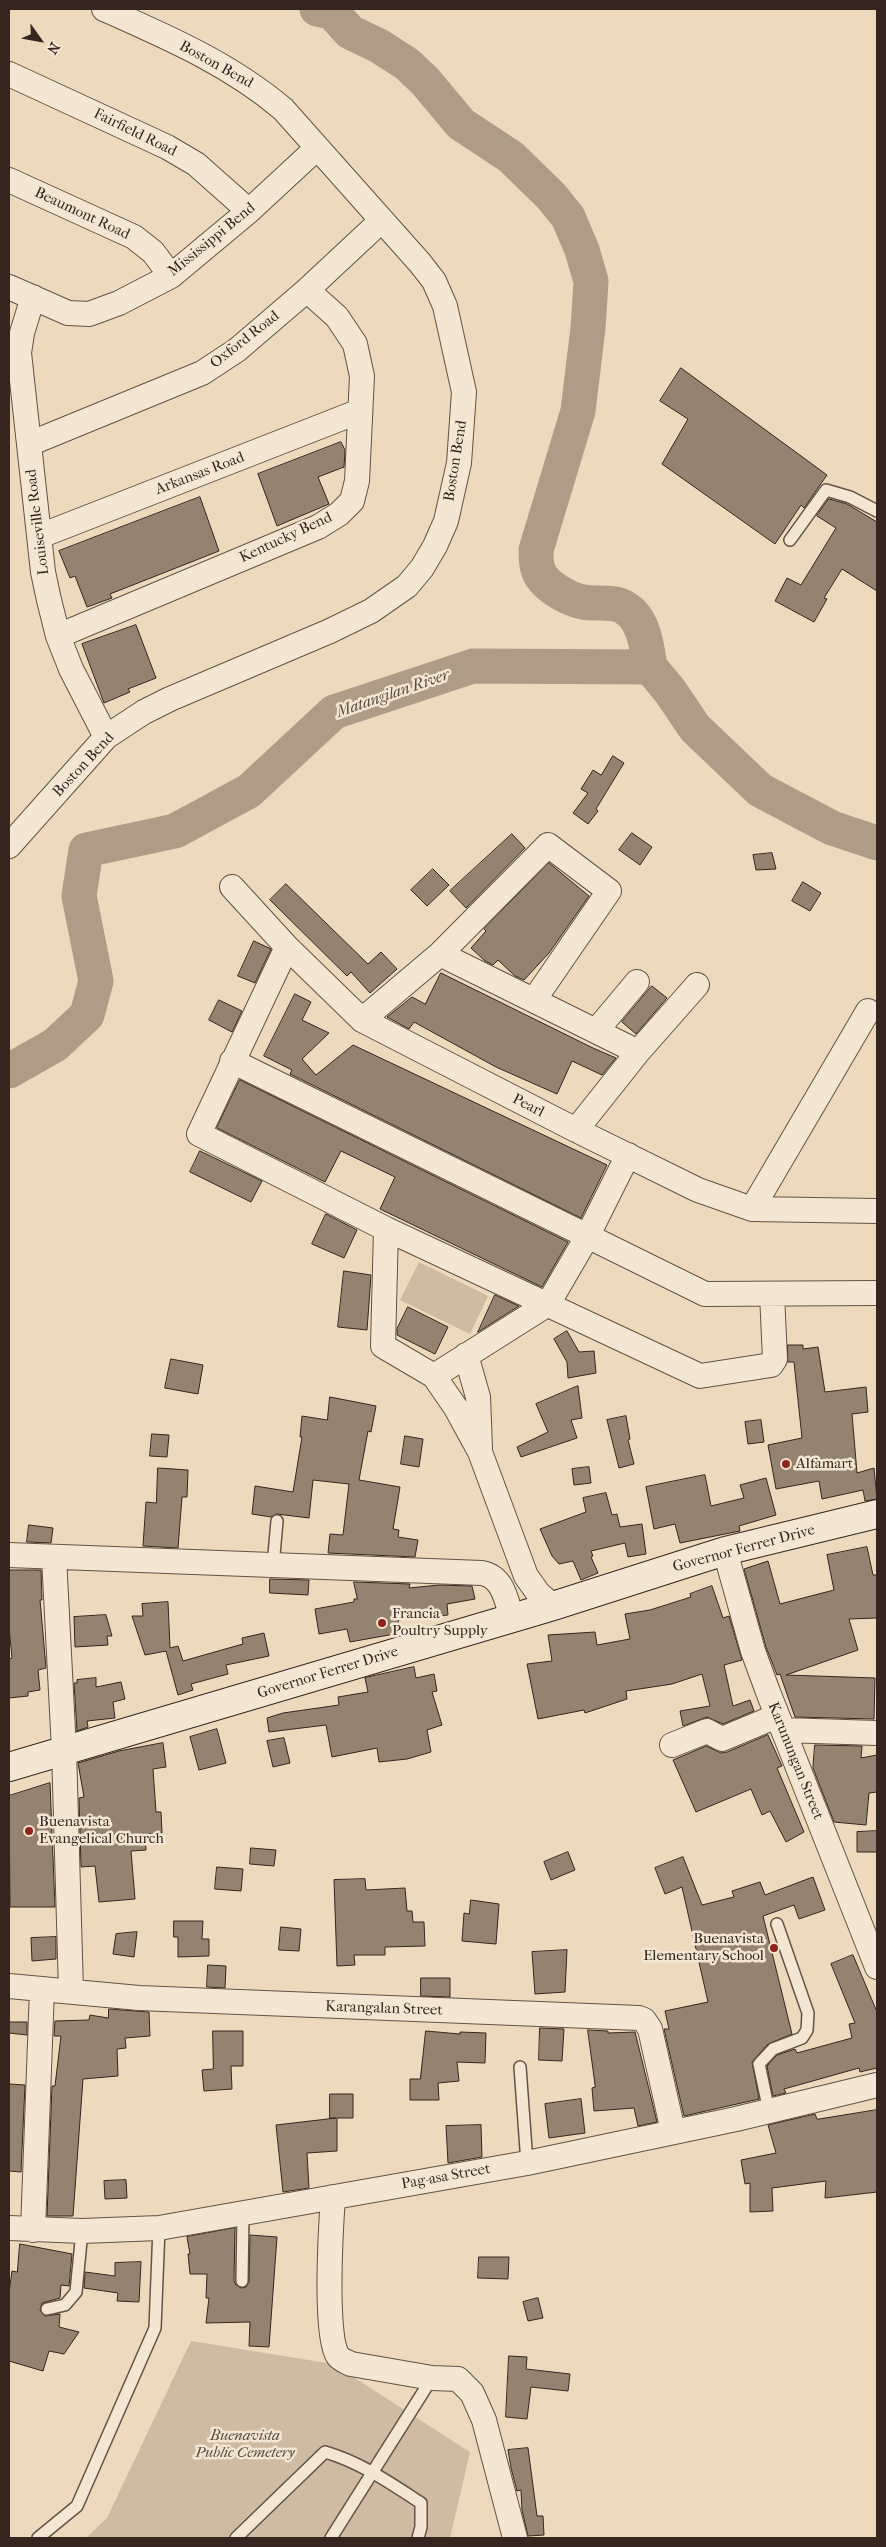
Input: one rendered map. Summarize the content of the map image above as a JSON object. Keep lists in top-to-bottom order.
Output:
{
  "streets": {
    "main road": ["Governor Ferrer Drive"],
    "street": [
      "Boston Bend",
      "Fairfield Road",
      "Beaumont Road",
      "Mississippi Bend",
      "Oxford Road",
      "Arkansas Road",
      "Louiseville Road",
      "Kentucky Bend",
      "Pearl",
      "Karunungan Street",
      "Karangalan Street",
      "Pag-asa Street"
    ]
  },
  "crossings": [
    ["Boston Bend", "Mississippi Bend"],
    ["Boston Bend", "Oxford Road"],
    ["Boston Bend", "Louiseville Road"],
    ["Fairfield Road", "Mississippi Bend"],
    ["Beaumont Road", "Mississippi Bend"],
    ["Mississippi Bend", "Louiseville Road"],
    ["Oxford Road", "Louiseville Road"],
    ["Oxford Road", "Kentucky Bend"],
    ["Arkansas Road", "Louiseville Road"],
    ["Arkansas Road", "Kentucky Bend"],
    ["Louiseville Road", "Kentucky Bend"],
    ["Governor Ferrer Drive", "Karunungan Street"],
    ["Karangalan Street", "Pag-asa Street"]
  ],
  "water": ["Matangilan River"],
  "parks": ["Buenavista Public Cemetery"],
  "places": [
    "Alfamart",
    "Francia Poultry Supply",
    "Buenavista Evangelical Church",
    "Buenavista Elementary School"
  ],
  "north": "bottom right"
}
